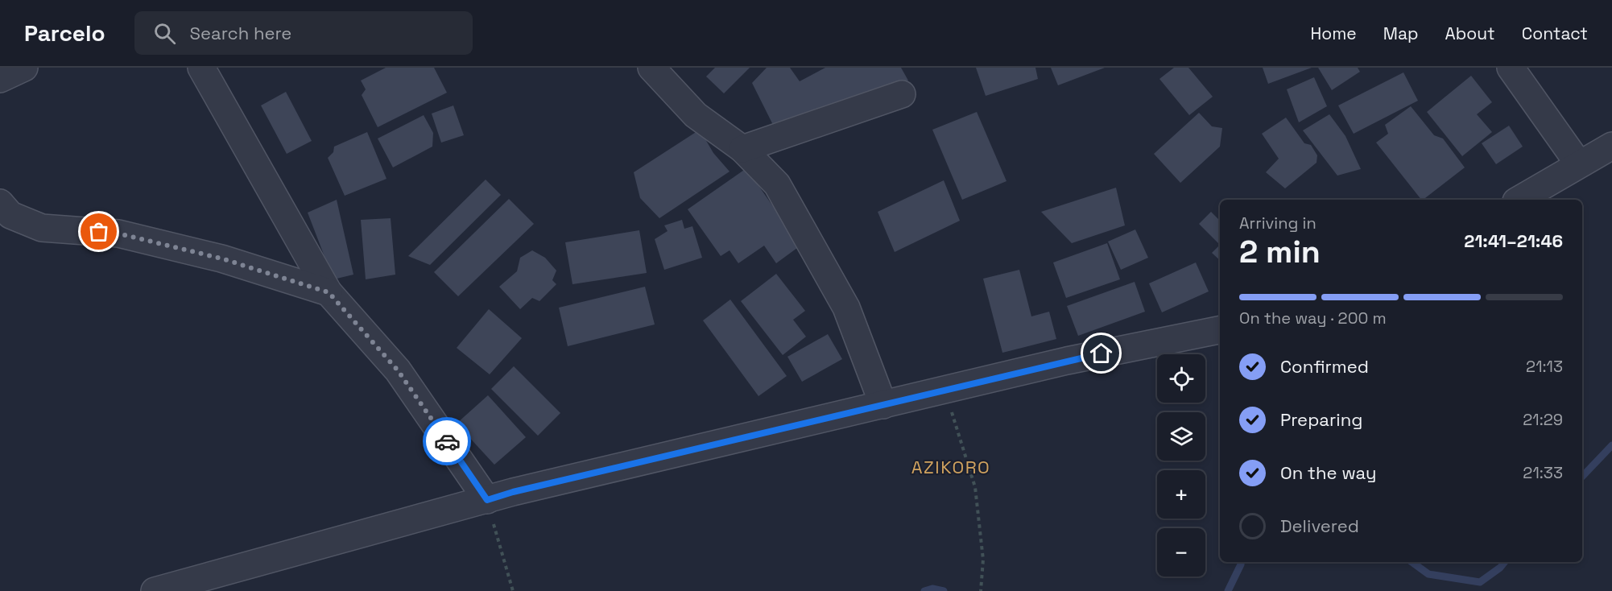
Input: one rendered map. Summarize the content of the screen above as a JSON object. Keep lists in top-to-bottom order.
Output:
{
  "districts": ["AZIKORO"],
  "page": {
    "header": "Parcelo",
    "search": "Search here",
    "nav": [
      "Home",
      "Map",
      "About",
      "Contact"
    ],
    "heading": ["2 min", "Arriving in", "21:41–21:46"],
    "bar": "On the way · 200 m",
    "list": [
      ["Confirmed", "21:13"],
      ["Preparing", "21:29"],
      ["On the way", "21:33"],
      "Delivered"
    ],
    "map_buttons": ["+", "−"]
  }
}
